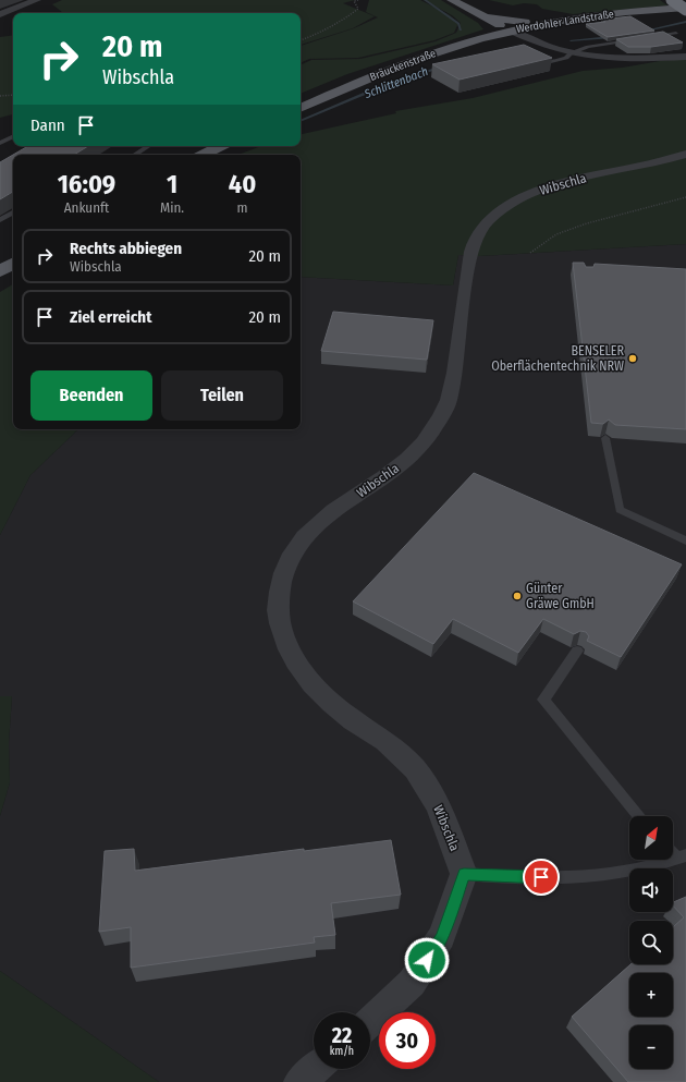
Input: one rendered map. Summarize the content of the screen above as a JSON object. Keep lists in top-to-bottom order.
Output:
{
  "streets": {
    "main road": ["Werdohler Landstraße", "Bräuckenstraße"],
    "street": ["Wibschla"]
  },
  "crossings": [
    ["Werdohler Landstraße", "Bräuckenstraße"]
  ],
  "water": ["Schlittenbach"],
  "places": ["BENSELER Oberflächentechnik NRW", "Günter Gräwe GmbH"],
  "north": "top right",
  "page": {
    "turn": ["20 m", "Wibschla"],
    "then": "Dann",
    "eta": [
      "16:09",
      "Ankunft",
      "1",
      "Min.",
      "40",
      "m"
    ],
    "list": [
      {
        "name": "Rechts abbiegen",
        "note": "Wibschla",
        "value": "20 m"
      },
      {
        "name": "Ziel erreicht",
        "value": "20 m"
      }
    ],
    "buttons": ["Beenden", "Teilen"],
    "map_buttons": ["+", "−"],
    "speed": "22 km/h",
    "limit": "30"
  }
}
